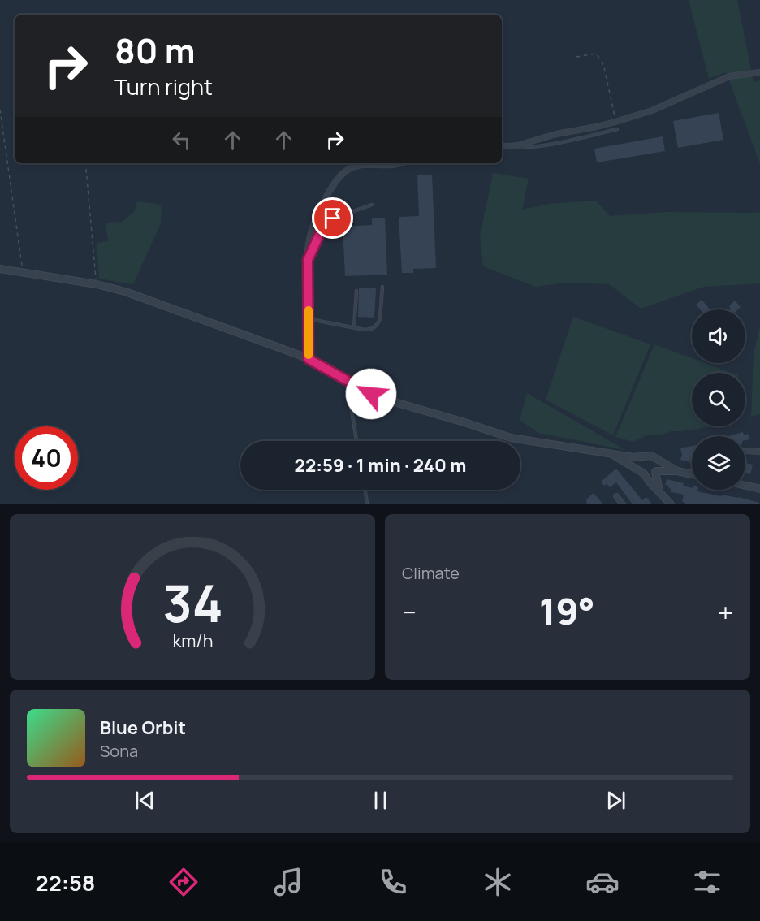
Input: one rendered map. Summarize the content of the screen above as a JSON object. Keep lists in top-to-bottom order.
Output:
{
  "page": {
    "turn": ["80 m", "Turn right"],
    "limit": "40",
    "trip": "22:59 · 1 min · 240 m",
    "tile": "Climate",
    "heat": ["−", "19°", "+"],
    "song": ["Blue Orbit", "Sona"],
    "tabs": "22:58",
    "gauge": ["34", "km/h"]
  }
}
